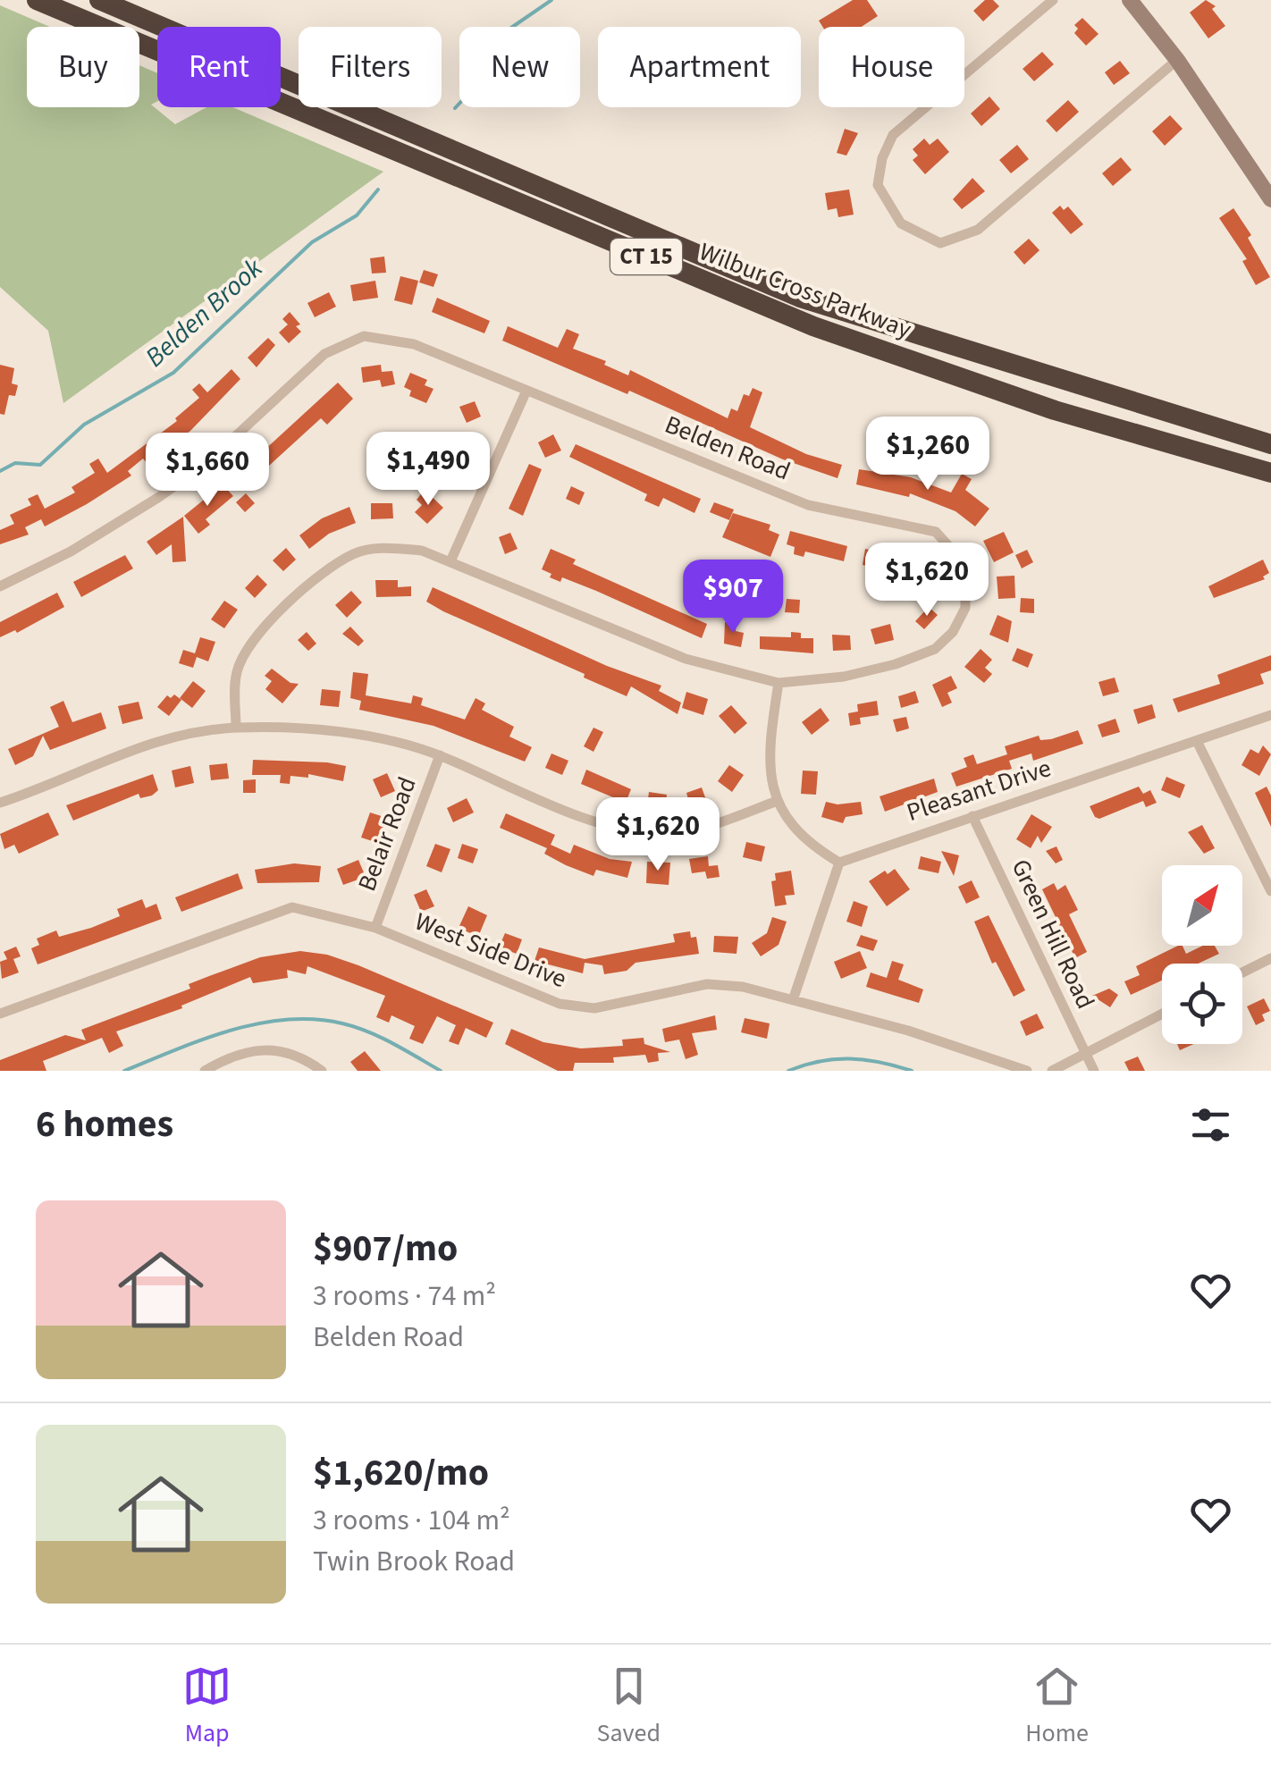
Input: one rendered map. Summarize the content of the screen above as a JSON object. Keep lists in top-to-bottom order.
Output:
{
  "streets": {
    "highway": ["CT 15", "Wilbur Cross Parkway"],
    "street": [
      "Belden Road",
      "Pleasant Drive",
      "Belair Road",
      "Green Hill Road",
      "West Side Drive"
    ]
  },
  "crossings": [
    ["Pleasant Drive", "Green Hill Road"],
    ["Belair Road", "West Side Drive"]
  ],
  "water": ["Belden Brook"],
  "north": "top right",
  "page": {
    "chip": [
      "Buy",
      "Rent",
      "Filters",
      "New",
      "Apartment",
      "House"
    ],
    "price": [
      "$1,260",
      "$1,490",
      "$1,660",
      "$1,620",
      "$907",
      "$1,620"
    ],
    "heading": "6 homes",
    "list": [
      {
        "name": "$907/mo",
        "note": "3 rooms · 74 m² · Belden Road"
      },
      {
        "name": "$1,620/mo",
        "note": "3 rooms · 104 m² · Twin Brook Road"
      }
    ],
    "tabs": ["Map", "Saved", "Home"]
  }
}
